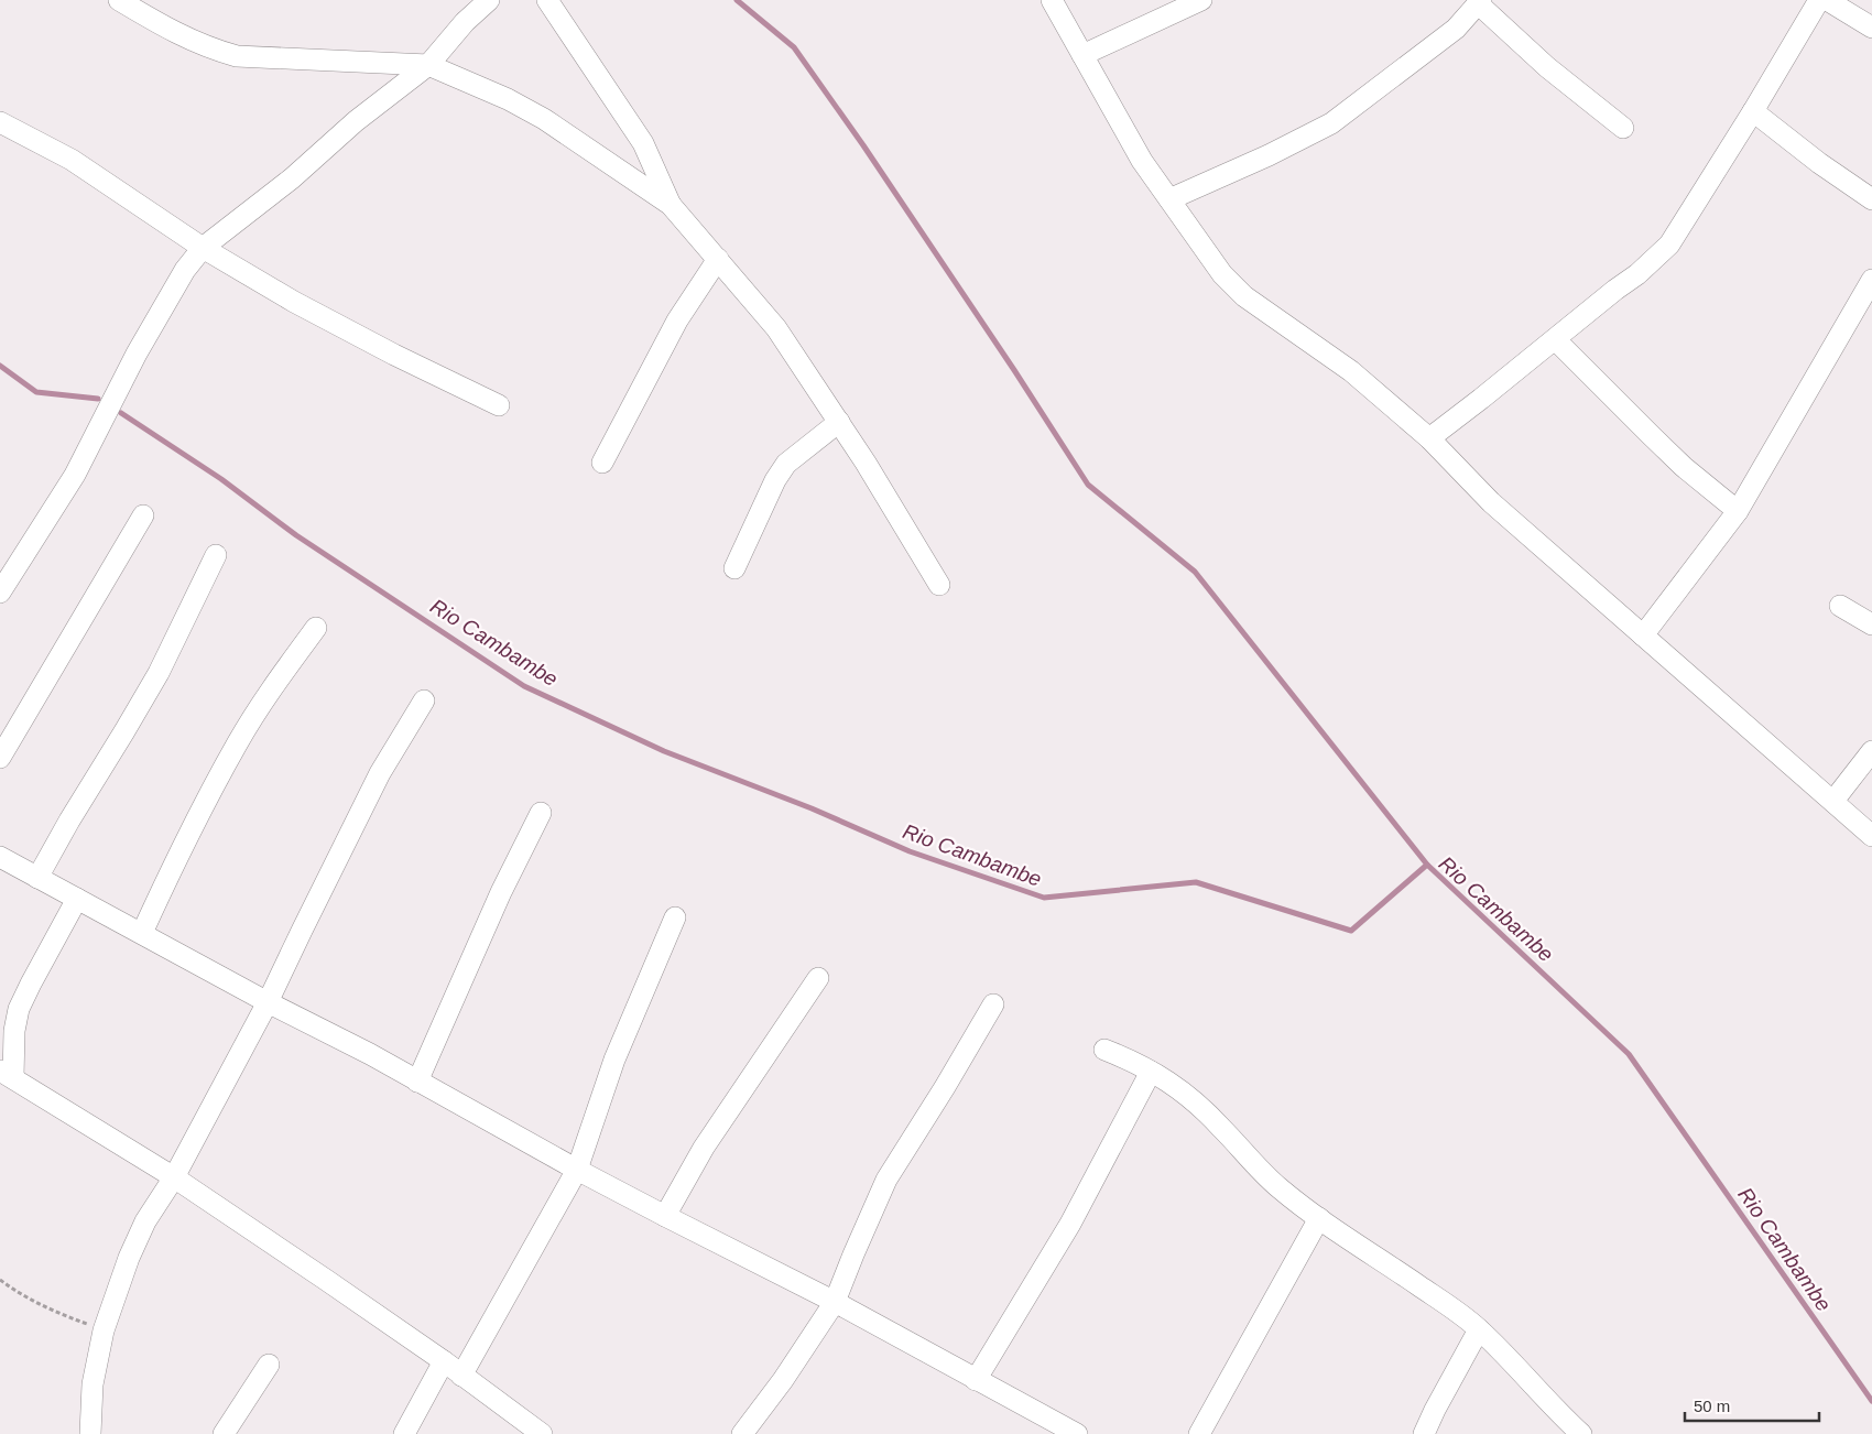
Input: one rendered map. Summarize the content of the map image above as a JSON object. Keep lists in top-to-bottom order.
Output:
{
  "water": ["Rio Cambambe"],
  "scale_bar": "50 m"
}
